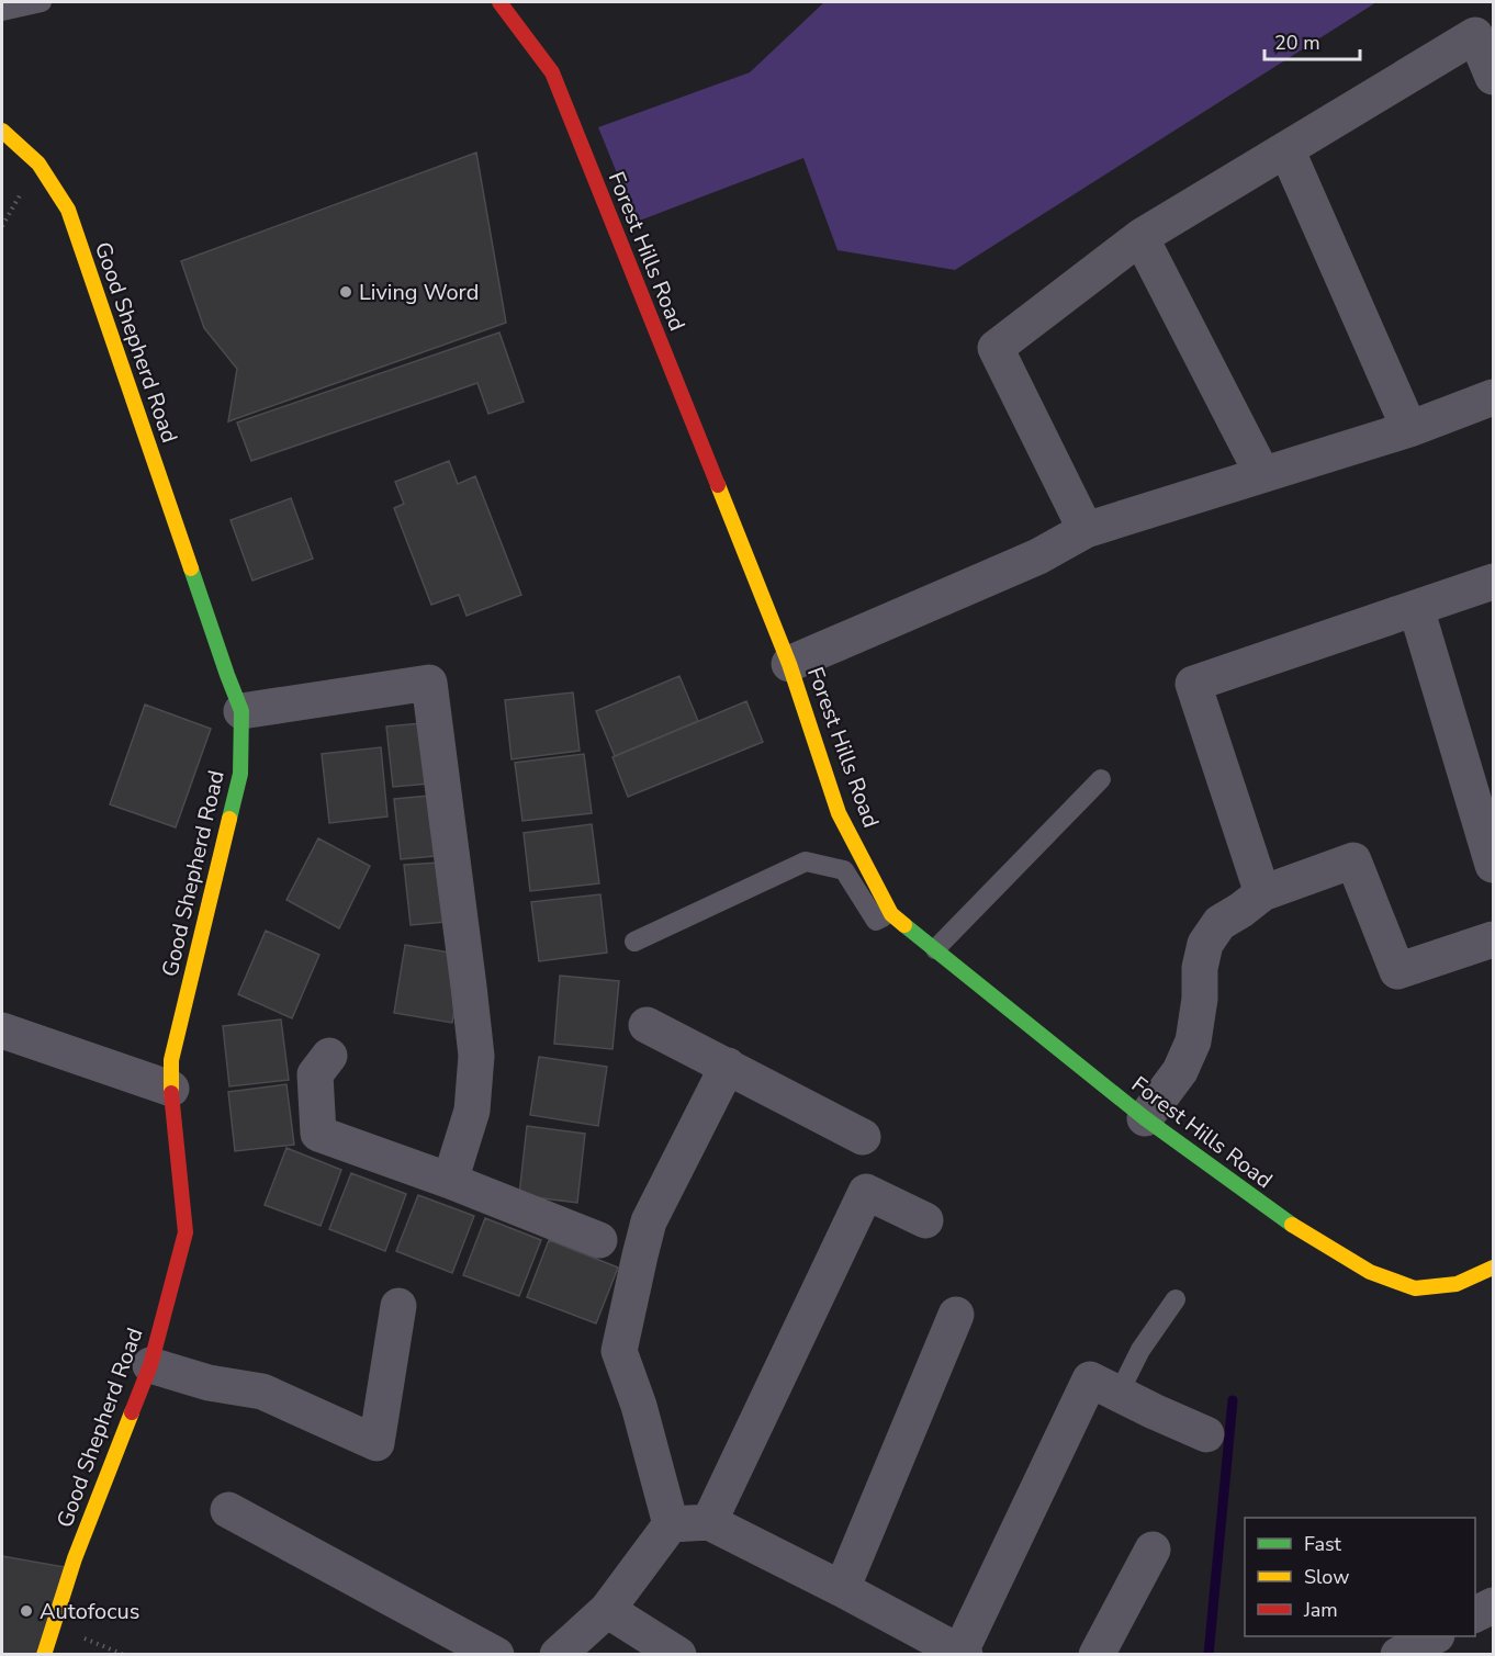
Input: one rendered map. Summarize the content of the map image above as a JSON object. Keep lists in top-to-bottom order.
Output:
{
  "streets": {
    "street": ["Forest Hills Road", "Good Shepherd Road"]
  },
  "places": ["Living Word", "Autofocus"],
  "legend": ["Fast", "Slow", "Jam"],
  "scale_bar": "20 m"
}
